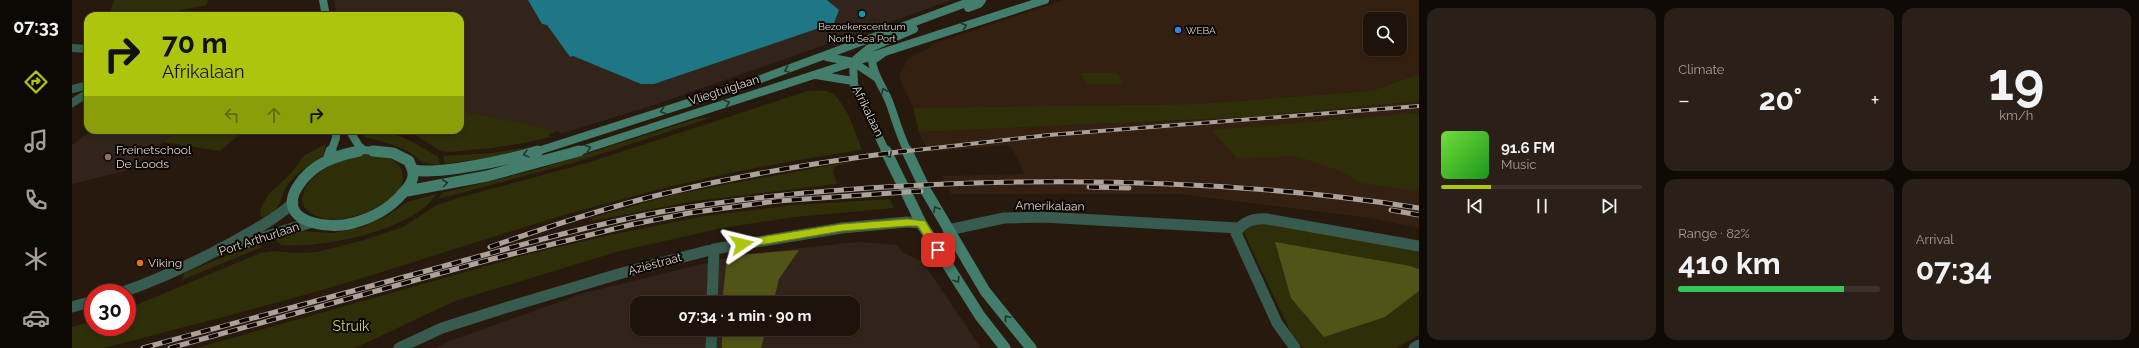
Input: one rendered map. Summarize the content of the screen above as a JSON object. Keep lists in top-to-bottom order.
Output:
{
  "streets": {
    "main road": ["Vliegtuiglaan", "Afrikalaan", "Port Arthurlaan"],
    "street": ["Amerikalaan", "Aziëstraat"]
  },
  "crossings": [
    ["Vliegtuiglaan", "Afrikalaan"],
    ["Vliegtuiglaan", "Port Arthurlaan"],
    ["Afrikalaan", "Amerikalaan"],
    ["Afrikalaan", "Aziëstraat"]
  ],
  "parks": ["Struik"],
  "places": [
    "Bezoekerscentrum North Sea Port",
    "WEBA",
    "Freinetschool De Loods",
    "Viking"
  ],
  "page": {
    "tabs": "07:33",
    "tile": [
      "Climate",
      ["19", "km/h"],
      ["Range · 82%", "410 km"],
      ["Arrival", "07:34"]
    ],
    "turn": ["70 m", "Afrikalaan"],
    "heat": ["−", "20°", "+"],
    "song": ["91.6 FM", "Music"],
    "limit": "30",
    "trip": "07:34 · 1 min · 90 m"
  }
}
